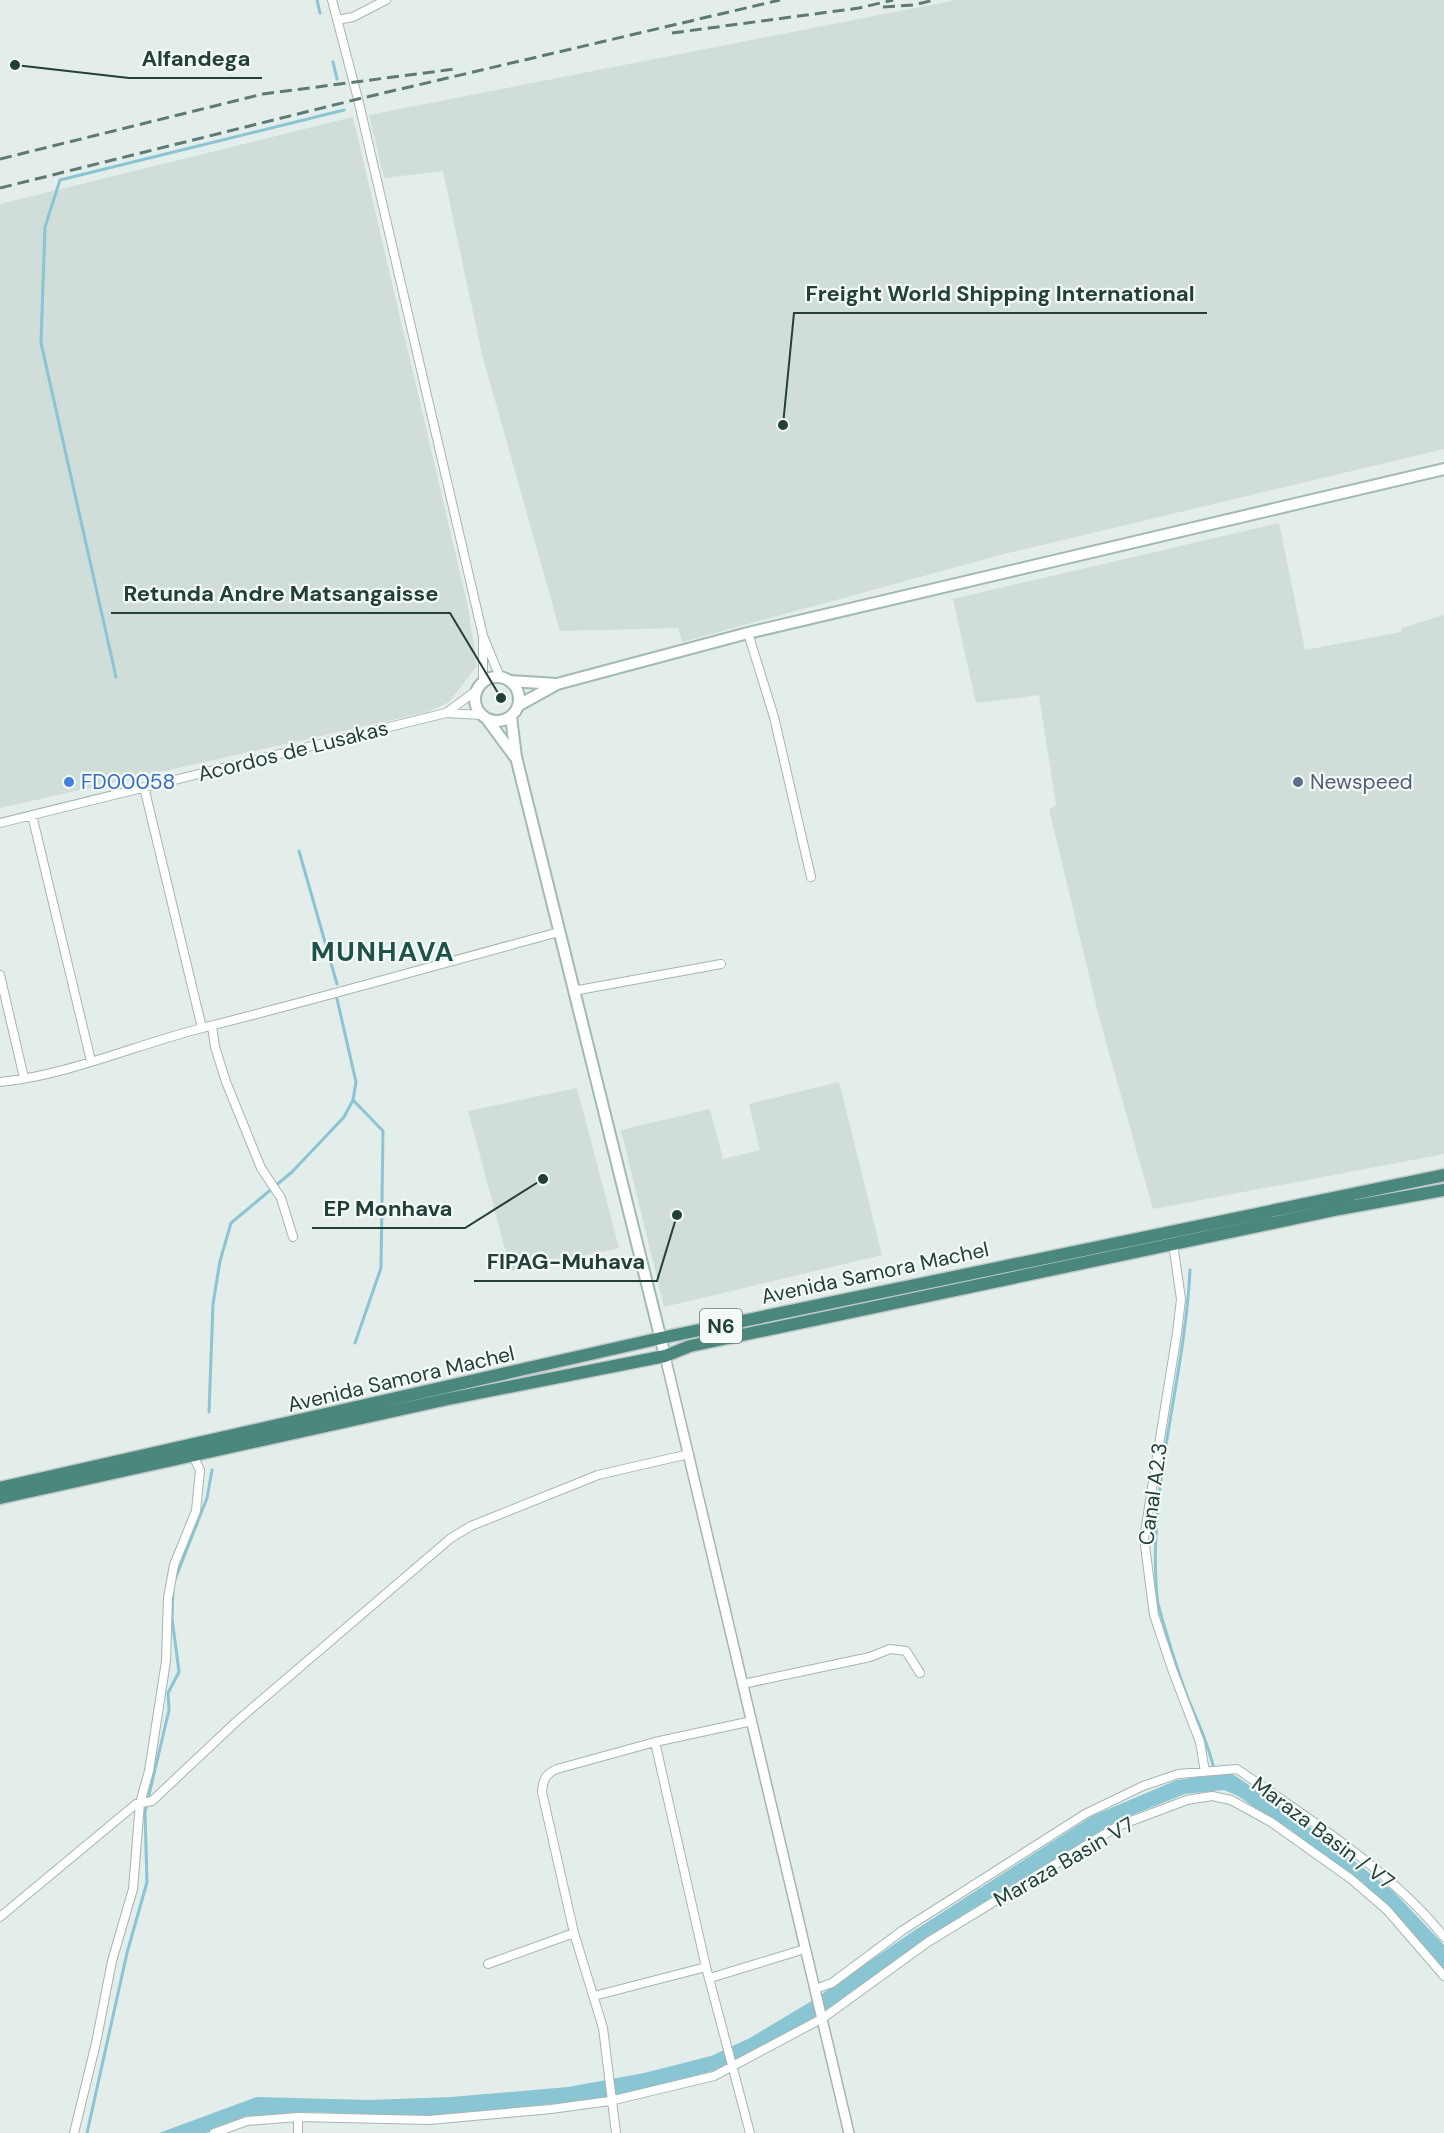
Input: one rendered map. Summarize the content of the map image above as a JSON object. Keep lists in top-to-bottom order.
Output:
{
  "streets": {
    "highway": ["Avenida Samora Machel", "N6"],
    "street": [
      "Acordos de Lusakas",
      "Canal A2.3",
      "Maraza Basin / V7",
      "Maraza Basin V7"
    ]
  },
  "crossings": [
    ["Avenida Samora Machel", "Canal A2.3"],
    ["Canal A2.3", "Maraza Basin / V7"]
  ],
  "districts": ["MUNHAVA"],
  "places": [
    "Alfandega",
    "Freight World Shipping International",
    "Retunda Andre Matsangaisse",
    "FD00058",
    "Newspeed",
    "EP Monhava",
    "FIPAG-Muhava"
  ]
}
